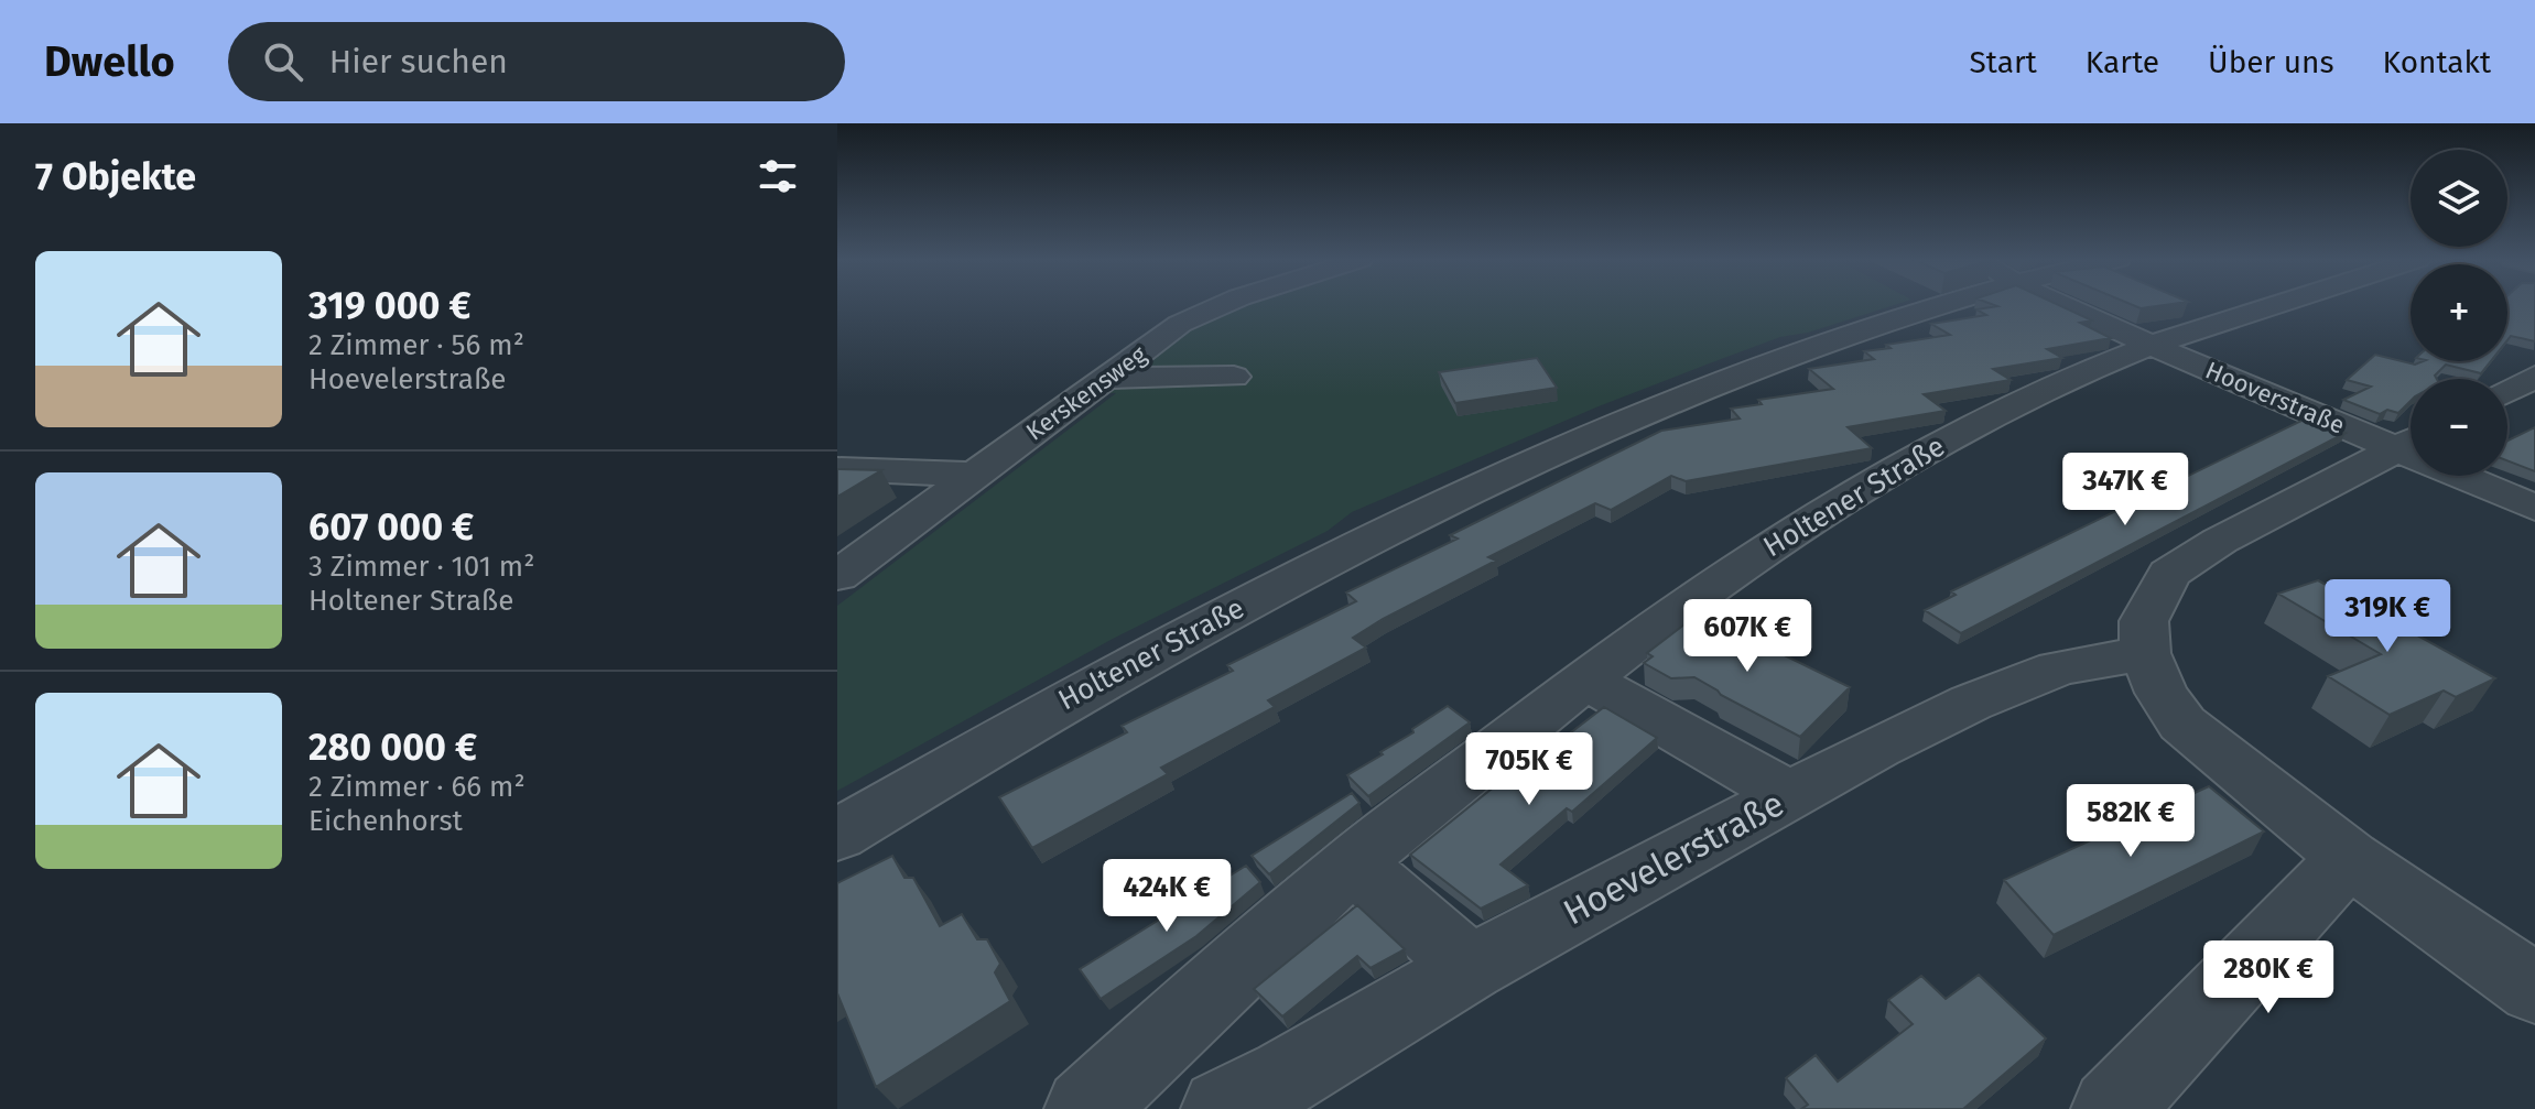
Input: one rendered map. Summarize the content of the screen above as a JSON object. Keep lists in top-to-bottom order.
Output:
{
  "streets": {
    "street": [
      "Kerskensweg",
      "Hooverstraße",
      "Holtener Straße",
      "Hoevelerstraße"
    ]
  },
  "crossings": [
    ["Hooverstraße", "Holtener Straße"]
  ],
  "page": {
    "header": "Dwello",
    "search": "Hier suchen",
    "nav": [
      "Start",
      "Karte",
      "Über uns",
      "Kontakt"
    ],
    "heading": "7 Objekte",
    "map_buttons": ["+", "−"],
    "list": [
      {
        "name": "319 000 €",
        "note": "2 Zimmer · 56 m² · Hoevelerstraße"
      },
      {
        "name": "607 000 €",
        "note": "3 Zimmer · 101 m² · Holtener Straße"
      },
      {
        "name": "280 000 €",
        "note": "2 Zimmer · 66 m² · Eichenhorst"
      }
    ],
    "price": [
      "347K €",
      "319K €",
      "607K €",
      "705K €",
      "582K €",
      "424K €",
      "280K €"
    ]
  }
}
